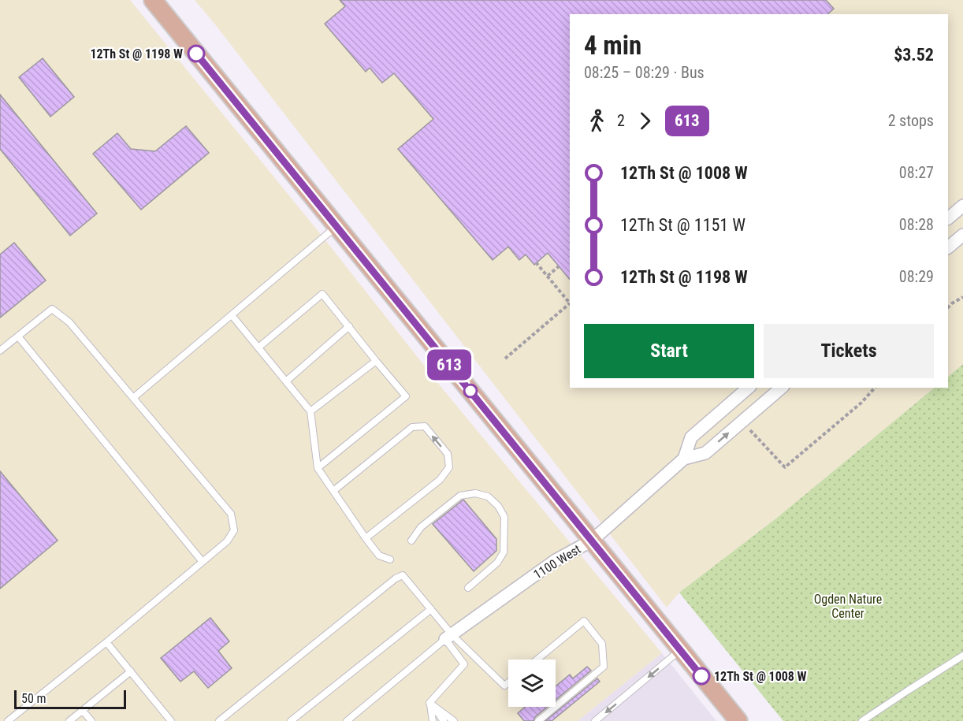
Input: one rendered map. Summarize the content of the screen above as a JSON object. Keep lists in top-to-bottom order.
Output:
{
  "streets": {
    "street": ["1100 West"]
  },
  "parks": ["Ogden Nature Center"],
  "places": ["12Th St @ 1198 W", "12Th St @ 1008 W"],
  "lines": ["bus line 613"],
  "scale_bar": "50 m",
  "page": {
    "on_map": "613",
    "heading": ["4 min", "08:25 – 08:29 · Bus", "$3.52"],
    "legs": ["2", "613", "2 stops"],
    "list": [
      {
        "name": "12Th St @ 1008 W",
        "value": "08:27"
      },
      {
        "name": "12Th St @ 1151 W",
        "value": "08:28"
      },
      {
        "name": "12Th St @ 1198 W",
        "value": "08:29"
      }
    ],
    "buttons": ["Start", "Tickets"],
    "scale": "50 m"
  }
}
